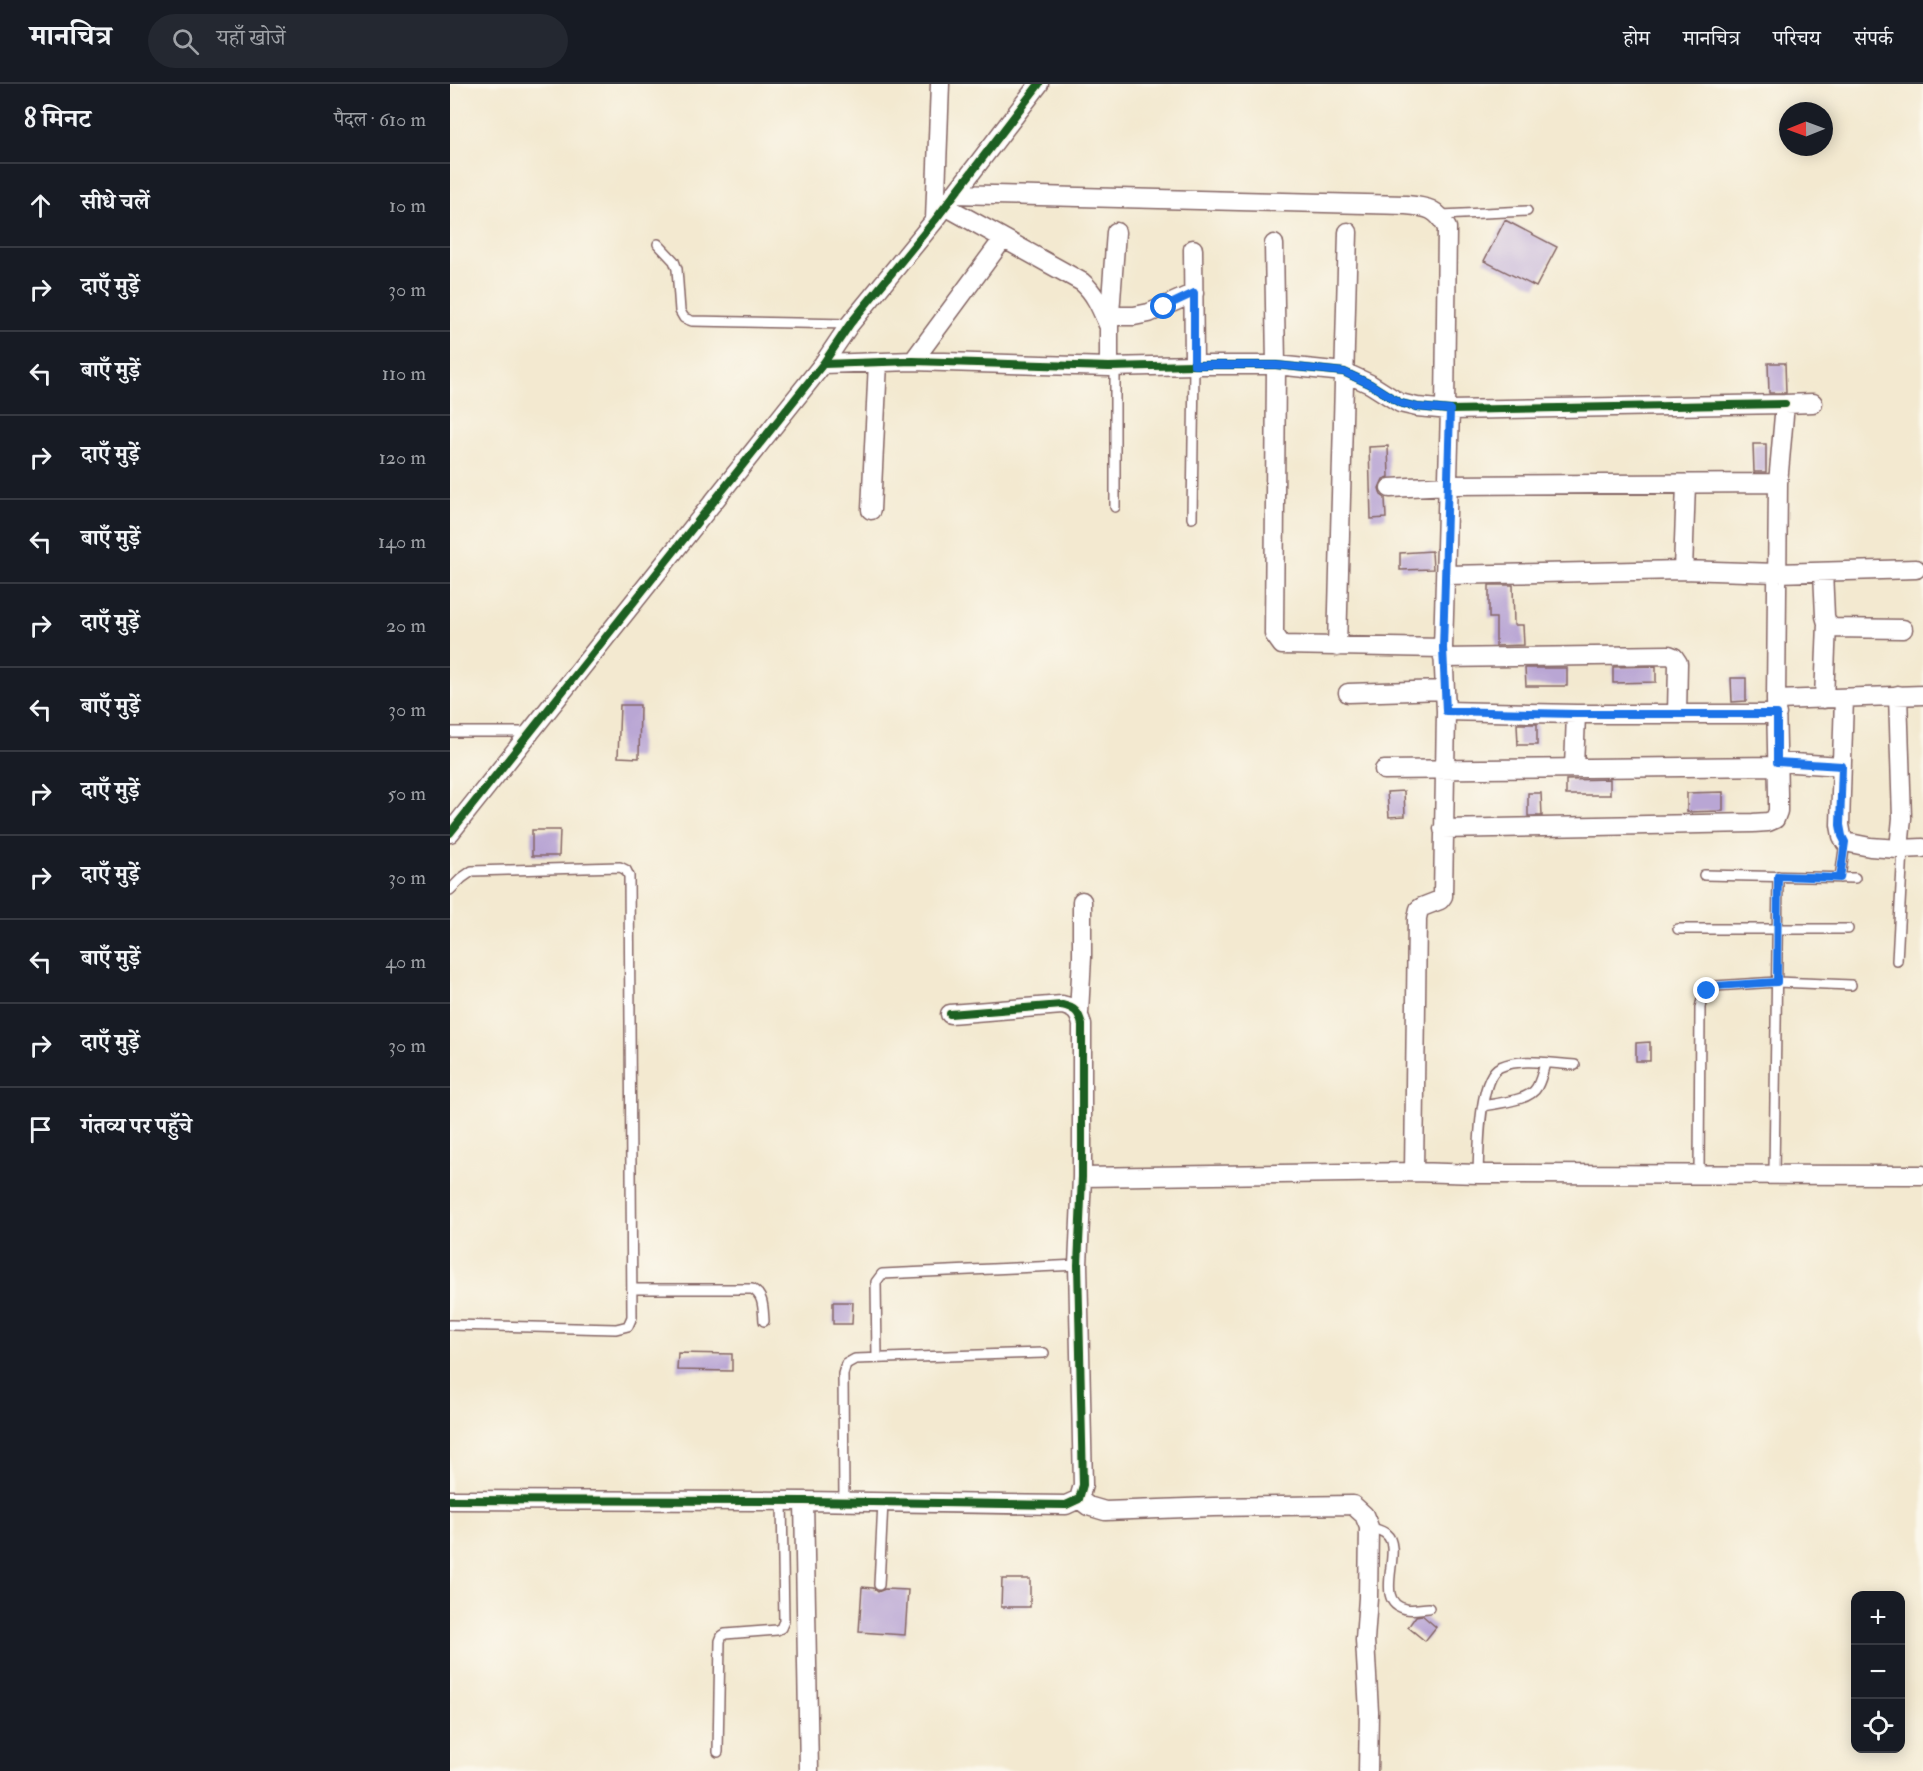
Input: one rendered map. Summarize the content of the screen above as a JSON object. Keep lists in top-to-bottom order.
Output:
{
  "north": "left",
  "page": {
    "header": "मानचित्र",
    "search": "यहाँ खोजें",
    "nav": [
      "होम",
      "मानचित्र",
      "परिचय",
      "संपर्क"
    ],
    "heading": ["8 मिनट", "पैदल · 610 m"],
    "list": [
      ["सीधे चलें", "10 m"],
      ["दाएँ मुड़ें", "30 m"],
      ["बाएँ मुड़ें", "110 m"],
      ["दाएँ मुड़ें", "120 m"],
      ["बाएँ मुड़ें", "140 m"],
      ["दाएँ मुड़ें", "20 m"],
      ["बाएँ मुड़ें", "30 m"],
      ["दाएँ मुड़ें", "50 m"],
      ["दाएँ मुड़ें", "30 m"],
      ["बाएँ मुड़ें", "40 m"],
      ["दाएँ मुड़ें", "30 m"],
      "गंतव्य पर पहुँचे"
    ],
    "map_buttons": ["+", "−"]
  }
}
